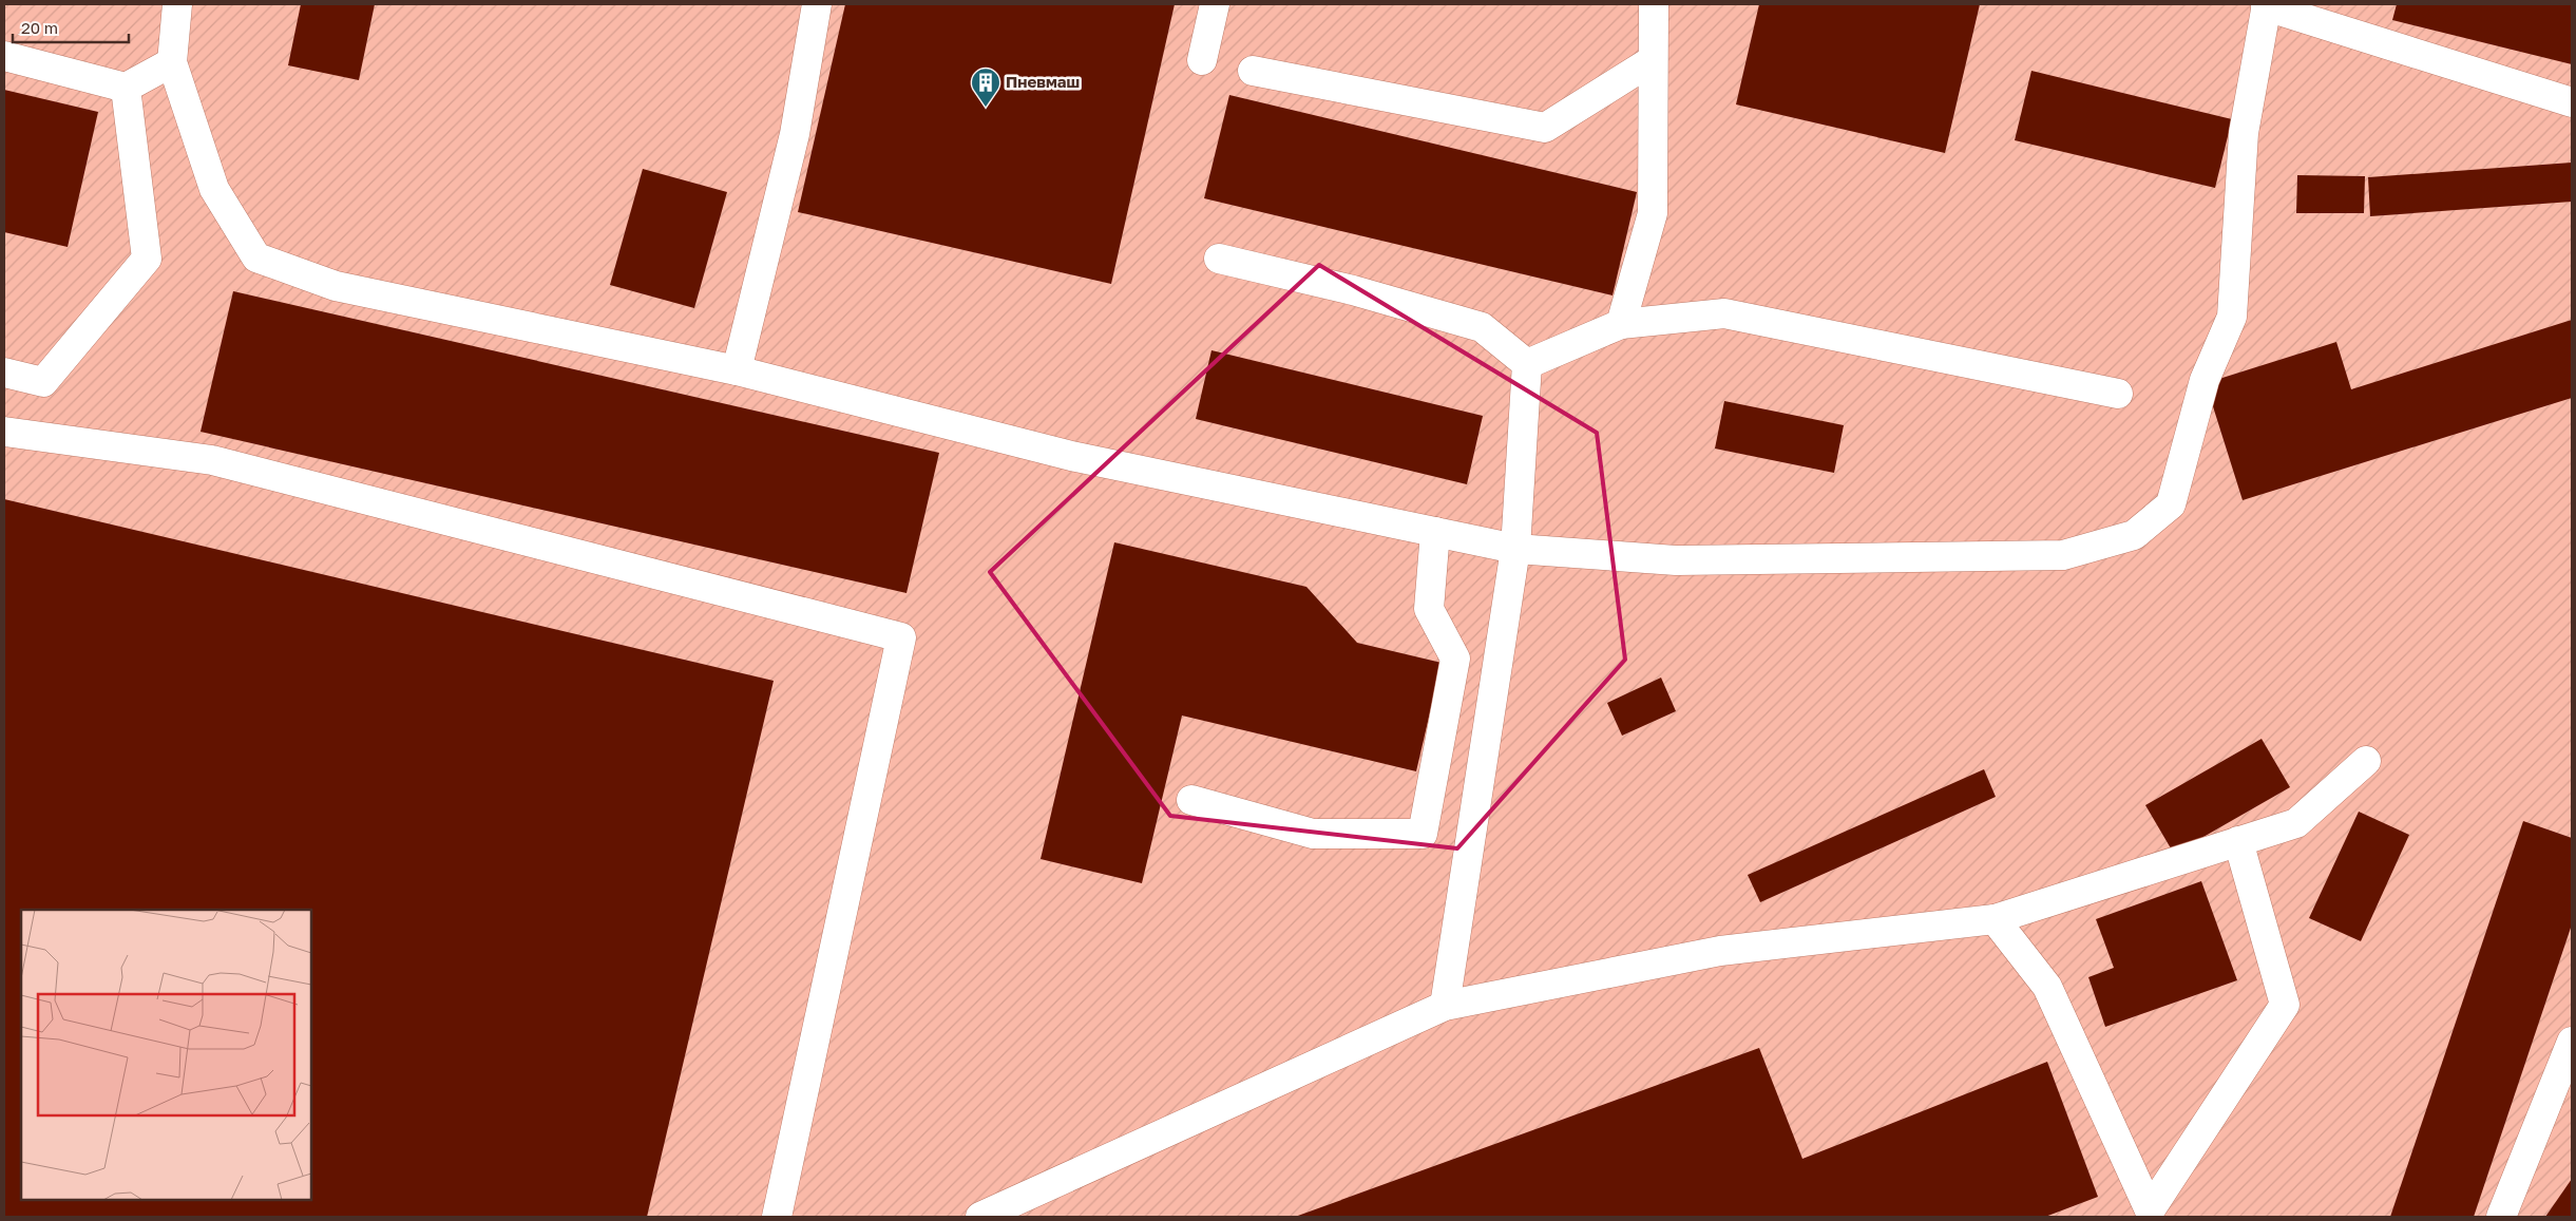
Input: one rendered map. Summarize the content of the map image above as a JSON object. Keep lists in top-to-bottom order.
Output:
{
  "places": {
    "building": ["Пневмаш"]
  },
  "scale_bar": "20 m"
}
